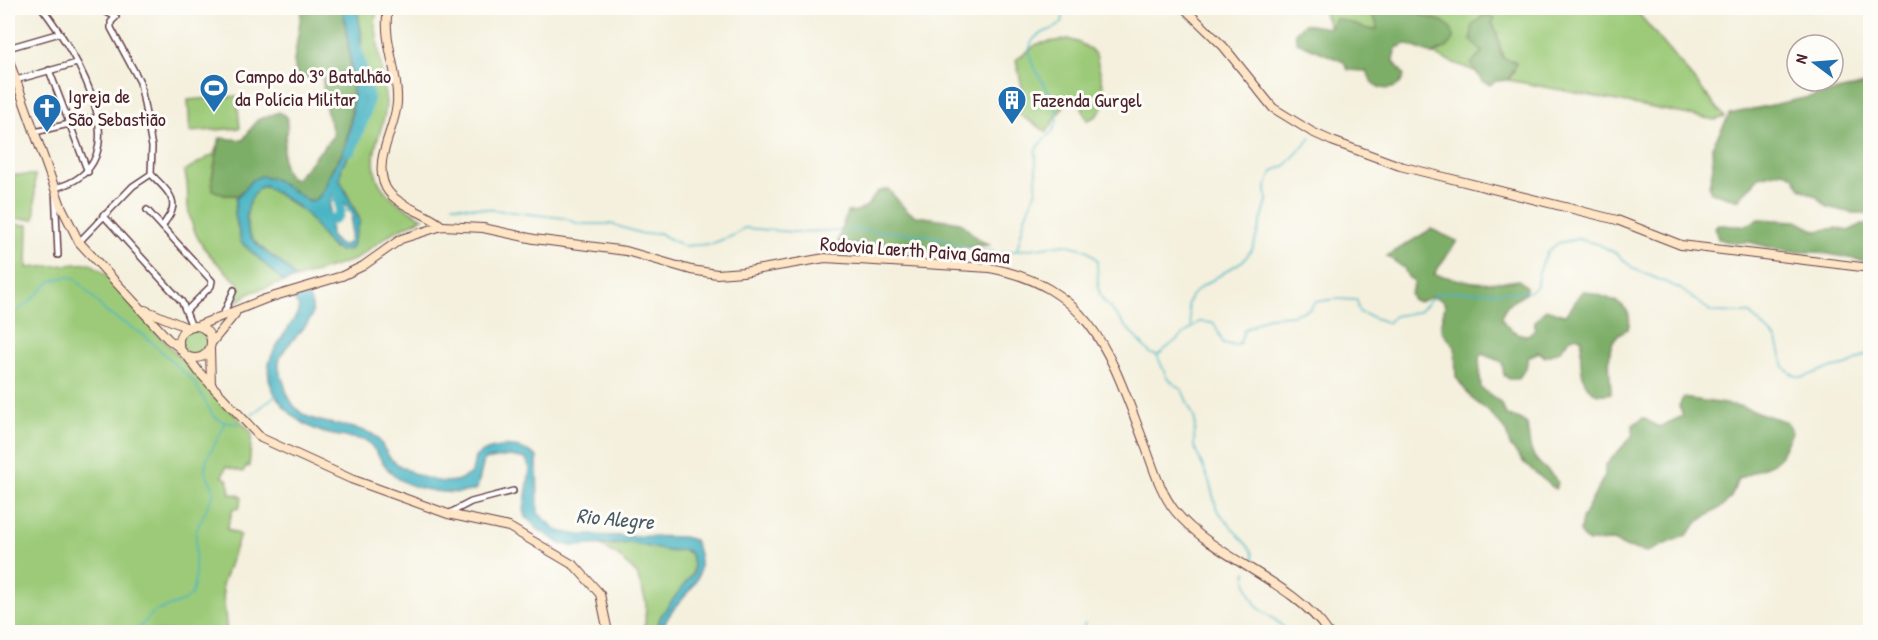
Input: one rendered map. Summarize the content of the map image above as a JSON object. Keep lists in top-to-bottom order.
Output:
{
  "streets": {
    "main road": ["Rodovia Laerth Paiva Gama"]
  },
  "water": ["Rio Alegre"],
  "places": {
    "sports": ["Campo do 3º Batalhão da Polícia Militar"],
    "building": ["Fazenda Gurgel"],
    "church": ["Igreja de São Sebastião"]
  },
  "north": "left"
}
